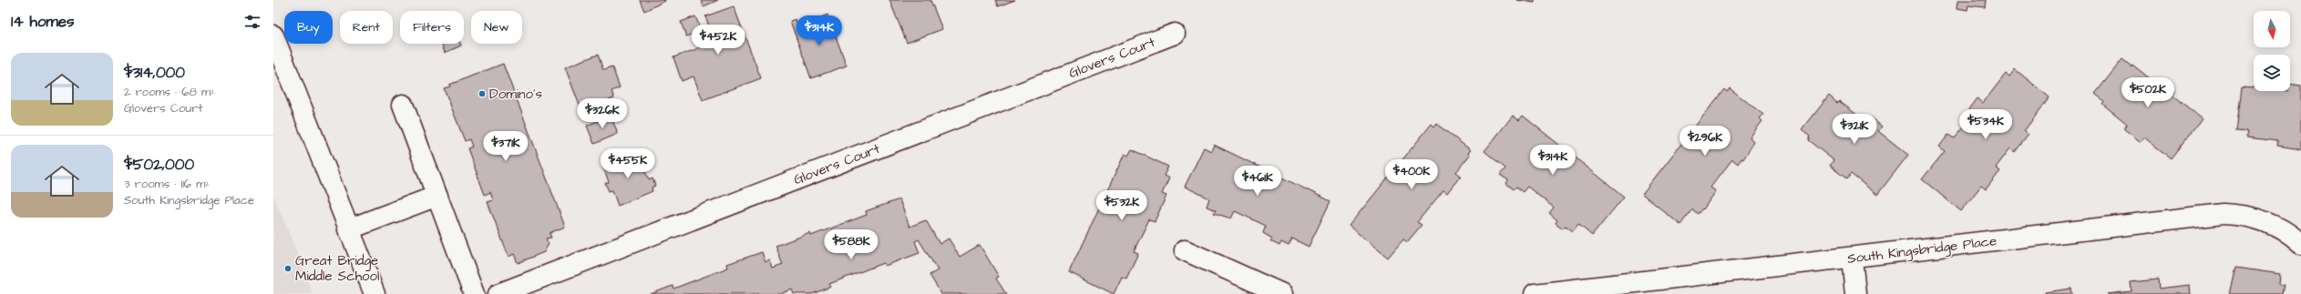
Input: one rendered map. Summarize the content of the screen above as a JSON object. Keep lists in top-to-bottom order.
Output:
{
  "streets": {
    "street": ["Glovers Court", "South Kingsbridge Place"]
  },
  "places": ["Domino's", "Great Bridge Middle School"],
  "north": "bottom",
  "page": {
    "heading": "14 homes",
    "chip": [
      "Buy",
      "Rent",
      "Filters",
      "New"
    ],
    "price": [
      "$314K",
      "$452K",
      "$502K",
      "$326K",
      "$534K",
      "$321K",
      "$296K",
      "$371K",
      "$314K",
      "$455K",
      "$400K",
      "$461K",
      "$532K",
      "$588K"
    ],
    "list": [
      {
        "name": "$314,000",
        "note": "2 rooms · 68 m² · Glovers Court"
      },
      {
        "name": "$502,000",
        "note": "3 rooms · 116 m² · South Kingsbridge Place"
      }
    ]
  }
}
